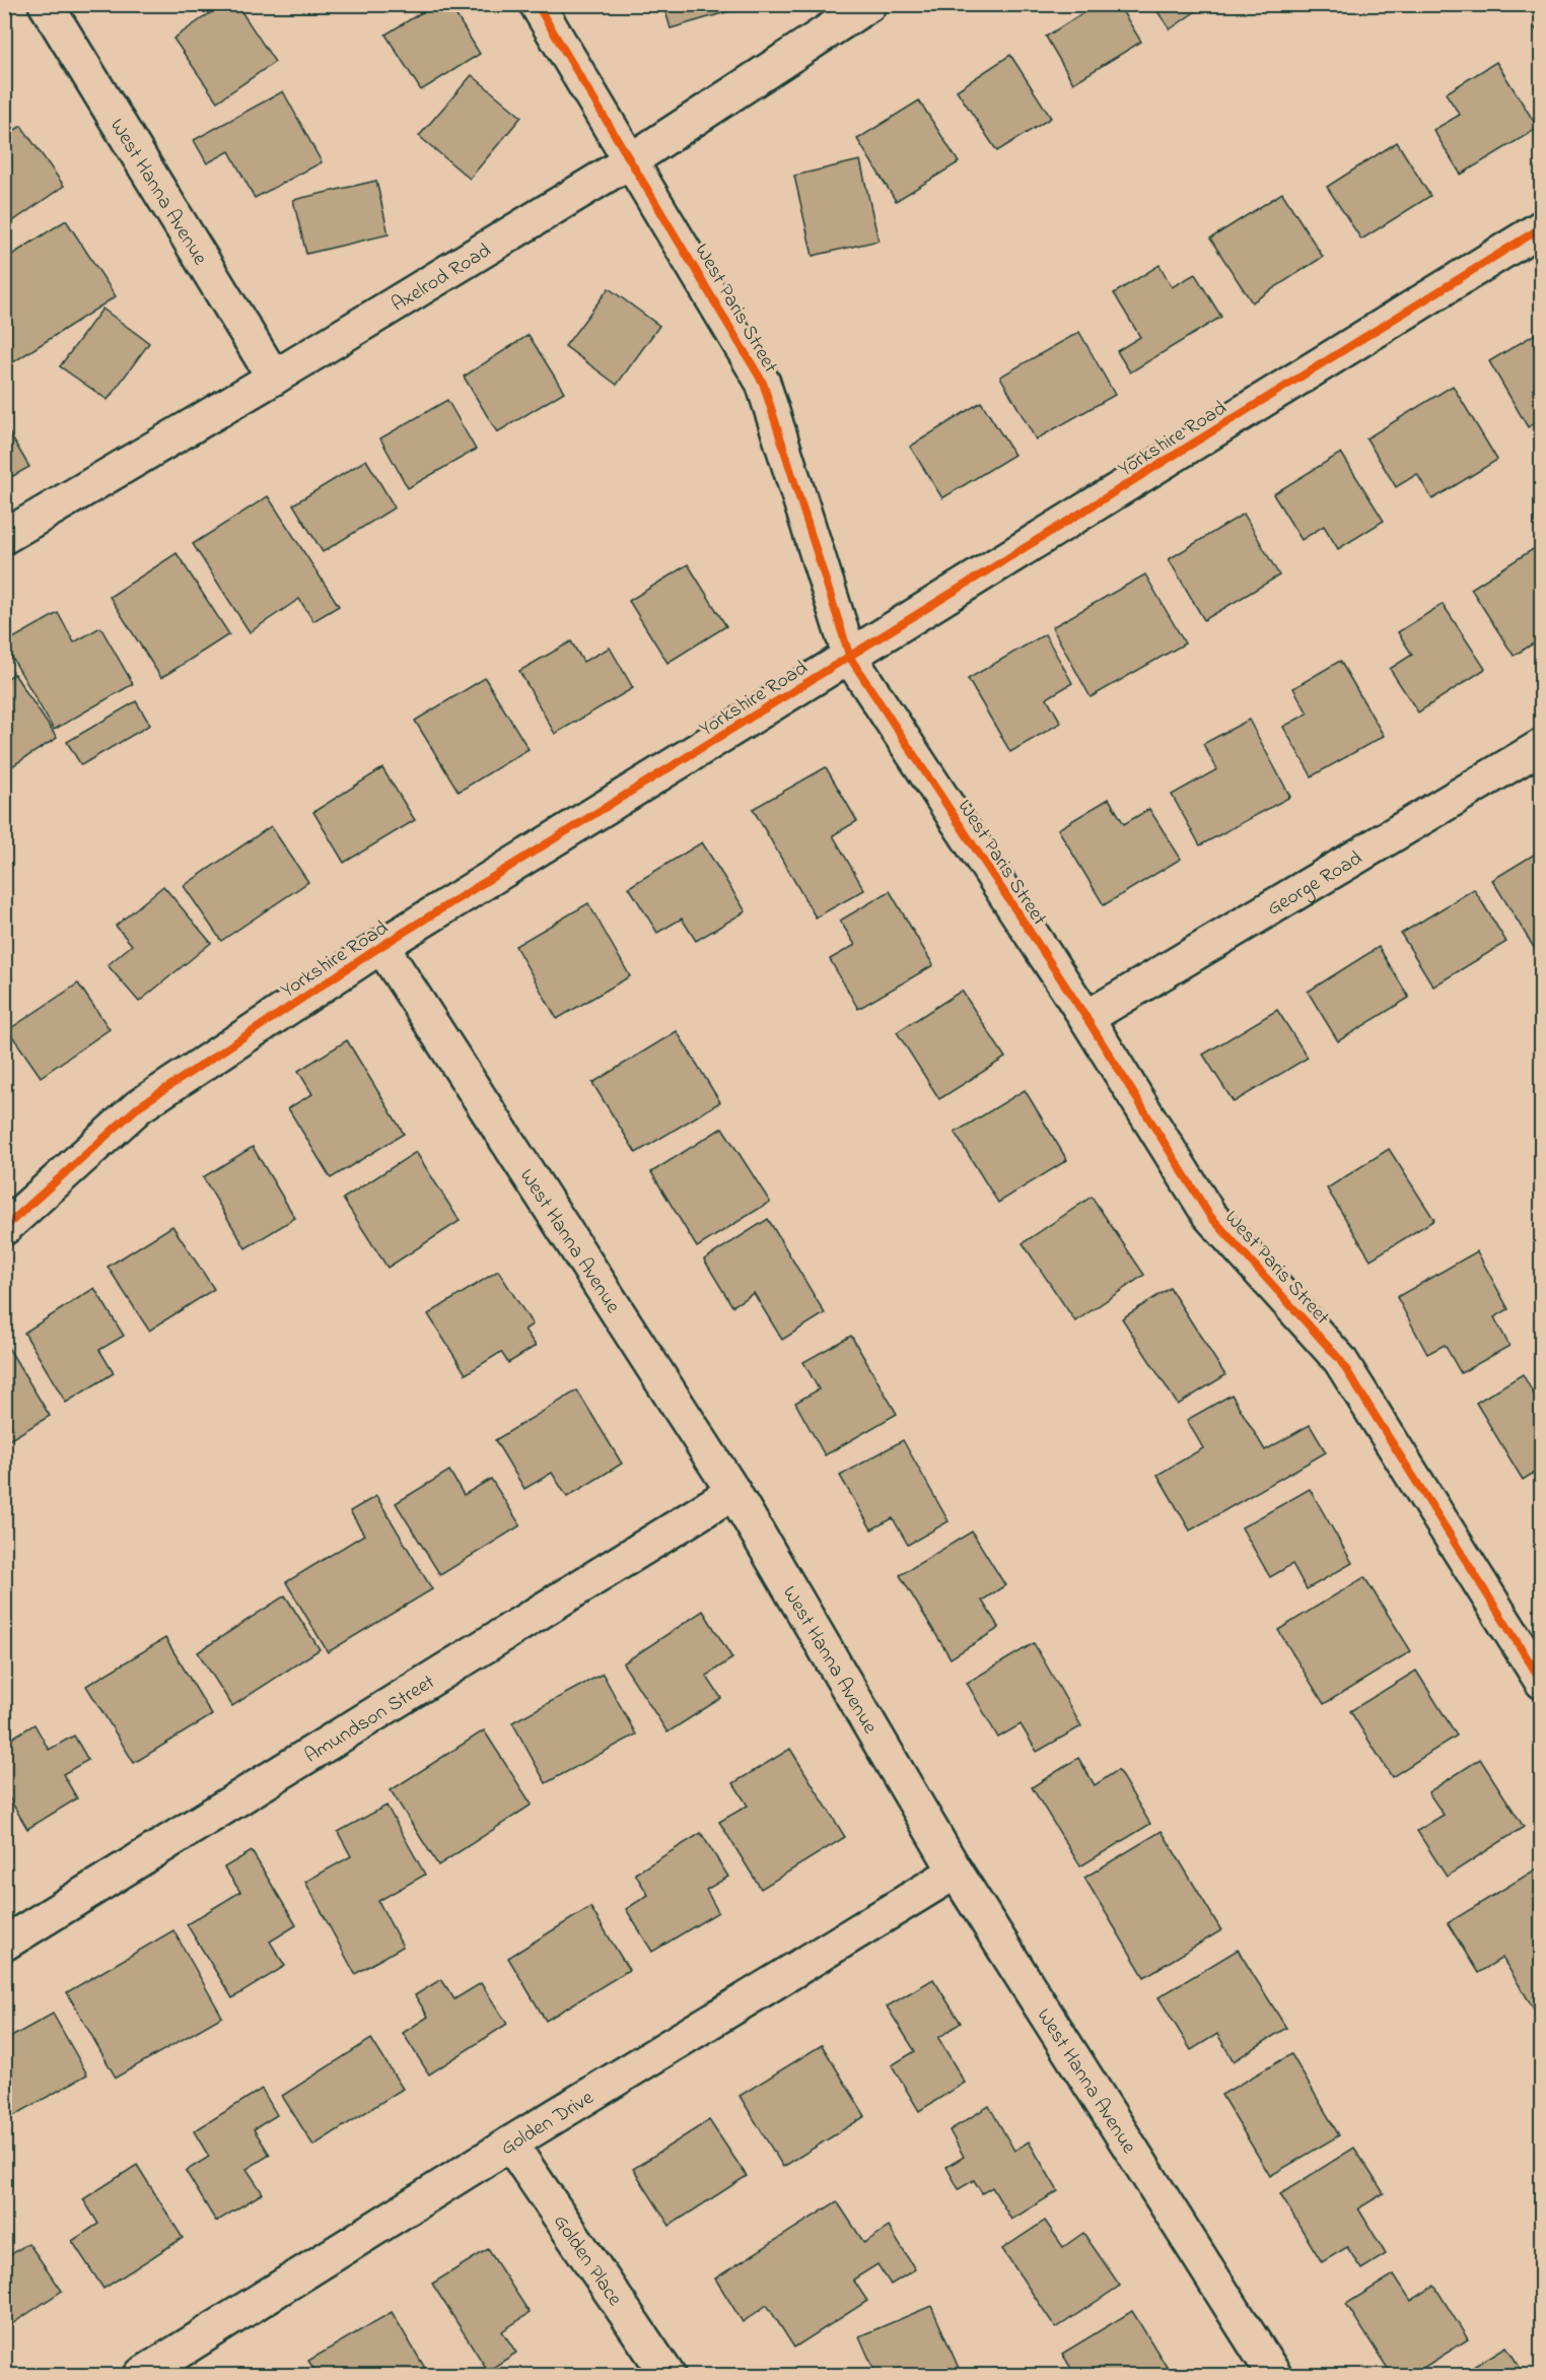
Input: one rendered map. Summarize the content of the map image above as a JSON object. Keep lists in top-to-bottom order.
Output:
{
  "streets": {
    "street": [
      "West Hanna Avenue",
      "Axelrod Road",
      "West Paris Street",
      "Yorkshire Road",
      "George Road",
      "Amundson Street",
      "Golden Drive",
      "Golden Place"
    ]
  },
  "crossings": [
    ["West Hanna Avenue", "Axelrod Road"],
    ["West Hanna Avenue", "Yorkshire Road"],
    ["West Hanna Avenue", "Amundson Street"],
    ["West Hanna Avenue", "Golden Drive"],
    ["Axelrod Road", "West Paris Street"],
    ["West Paris Street", "Yorkshire Road"],
    ["West Paris Street", "George Road"],
    ["Golden Drive", "Golden Place"]
  ]
}
